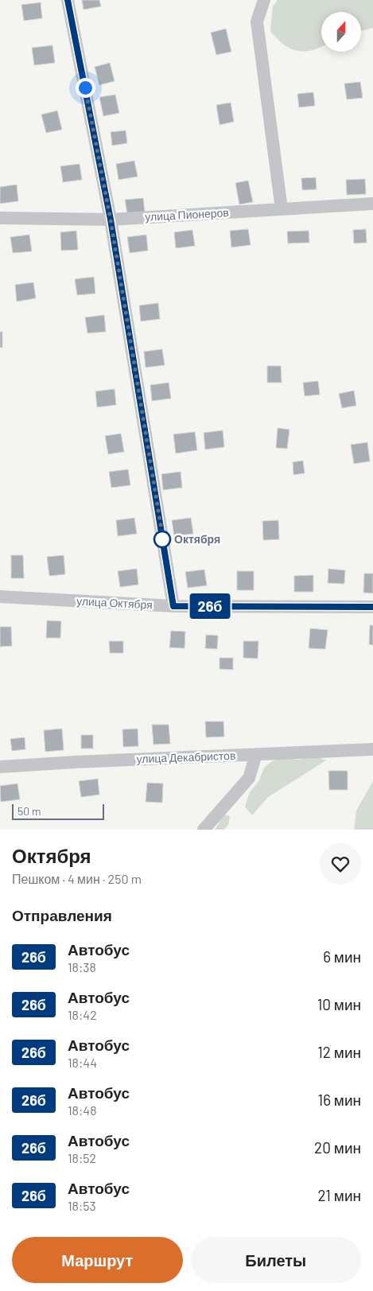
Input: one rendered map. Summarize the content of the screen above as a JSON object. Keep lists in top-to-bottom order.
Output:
{
  "streets": {
    "street": ["улица Пионеров", "улица Октября", "улица Декабристов"]
  },
  "places": ["Октября"],
  "lines": ["bus line 26б"],
  "scale_bar": "50 m",
  "north": "top",
  "page": {
    "on_map": "26б",
    "scale": "50 m",
    "heading": [
      ["Октября", "Пешком · 4 мин · 250 m"],
      "Отправления"
    ],
    "list": [
      {
        "mark": "26б",
        "name": "Автобус",
        "note": "18:38",
        "value": "6 мин"
      },
      {
        "mark": "26б",
        "name": "Автобус",
        "note": "18:42",
        "value": "10 мин"
      },
      {
        "mark": "26б",
        "name": "Автобус",
        "note": "18:44",
        "value": "12 мин"
      },
      {
        "mark": "26б",
        "name": "Автобус",
        "note": "18:48",
        "value": "16 мин"
      },
      {
        "mark": "26б",
        "name": "Автобус",
        "note": "18:52",
        "value": "20 мин"
      },
      {
        "mark": "26б",
        "name": "Автобус",
        "note": "18:53",
        "value": "21 мин"
      }
    ],
    "buttons": ["Маршрут", "Билеты"]
  }
}
